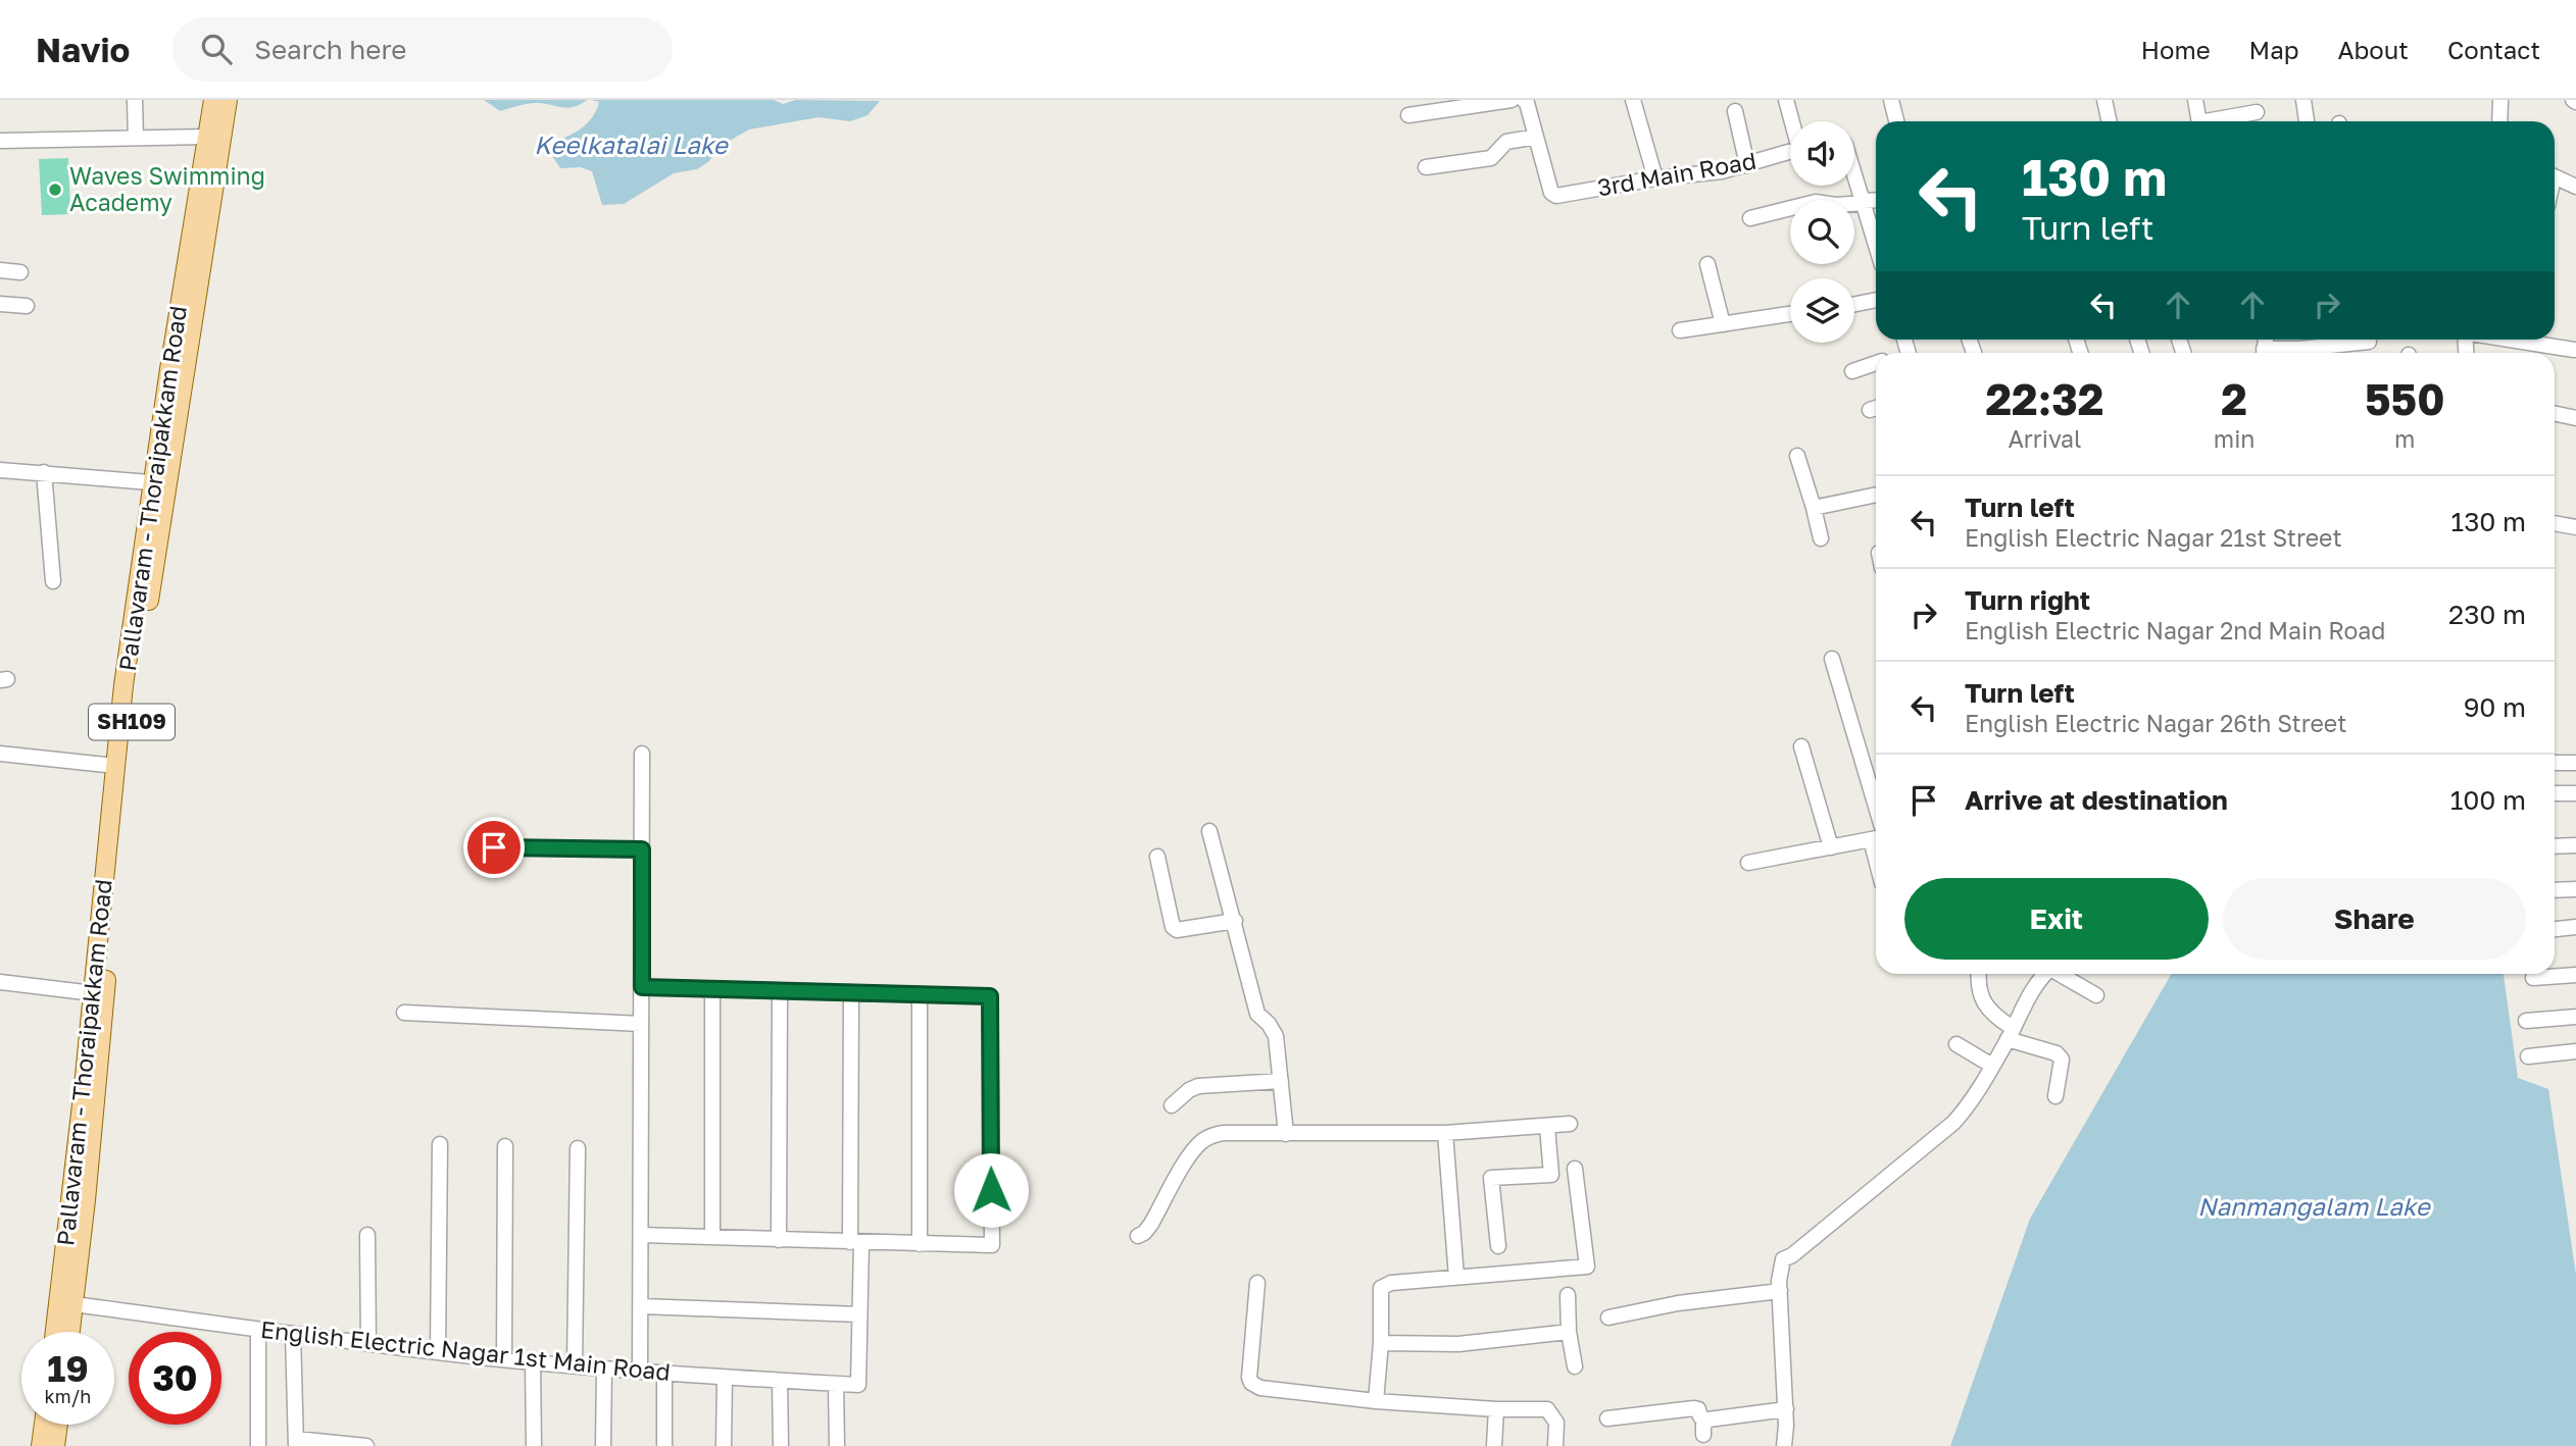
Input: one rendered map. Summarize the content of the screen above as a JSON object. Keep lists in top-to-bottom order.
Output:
{
  "streets": {
    "main road": ["Pallavaram - Thoraipakkam Road", "SH109"],
    "street": ["3rd Main Road", "English Electric Nagar 1st Main Road"]
  },
  "crossings": [
    ["Pallavaram - Thoraipakkam Road", "English Electric Nagar 1st Main Road"]
  ],
  "water": ["Keelkatalai Lake", "Nanmangalam Lake"],
  "places": ["Waves Swimming Academy"],
  "page": {
    "header": "Navio",
    "search": "Search here",
    "nav": [
      "Home",
      "Map",
      "About",
      "Contact"
    ],
    "turn": ["130 m", "Turn left"],
    "eta": [
      "22:32",
      "Arrival",
      "2",
      "min",
      "550",
      "m"
    ],
    "list": [
      {
        "name": "Turn left",
        "note": "English Electric Nagar 21st Street",
        "value": "130 m"
      },
      {
        "name": "Turn right",
        "note": "English Electric Nagar 2nd Main Road",
        "value": "230 m"
      },
      {
        "name": "Turn left",
        "note": "English Electric Nagar 26th Street",
        "value": "90 m"
      },
      {
        "name": "Arrive at destination",
        "value": "100 m"
      }
    ],
    "buttons": ["Exit", "Share"],
    "speed": "19 km/h",
    "limit": "30"
  }
}
